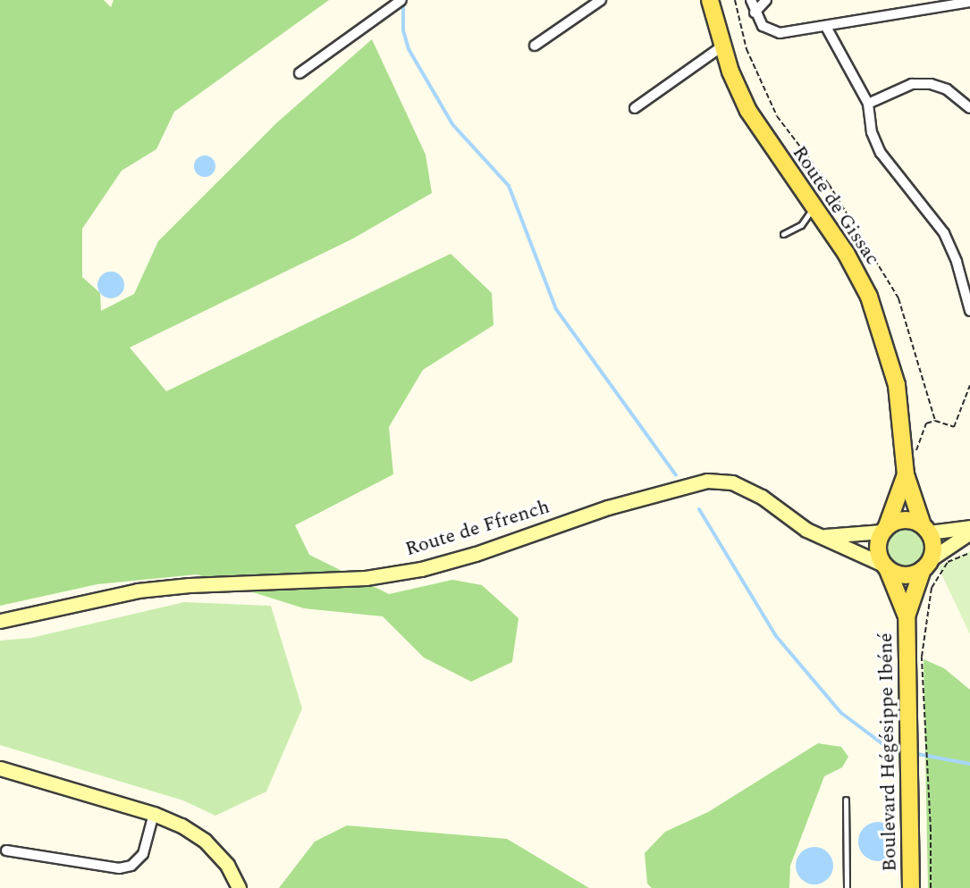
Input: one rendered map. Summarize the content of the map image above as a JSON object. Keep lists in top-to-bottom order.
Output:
{
  "streets": {
    "main road": ["Route de Gissac", "Route de Ffrench", "Boulevard Hégésippe Ibéné"]
  },
  "crossings": [
    ["Route de Gissac", "Route de Ffrench"],
    ["Route de Gissac", "Boulevard Hégésippe Ibéné"],
    ["Route de Ffrench", "Boulevard Hégésippe Ibéné"]
  ]
}
